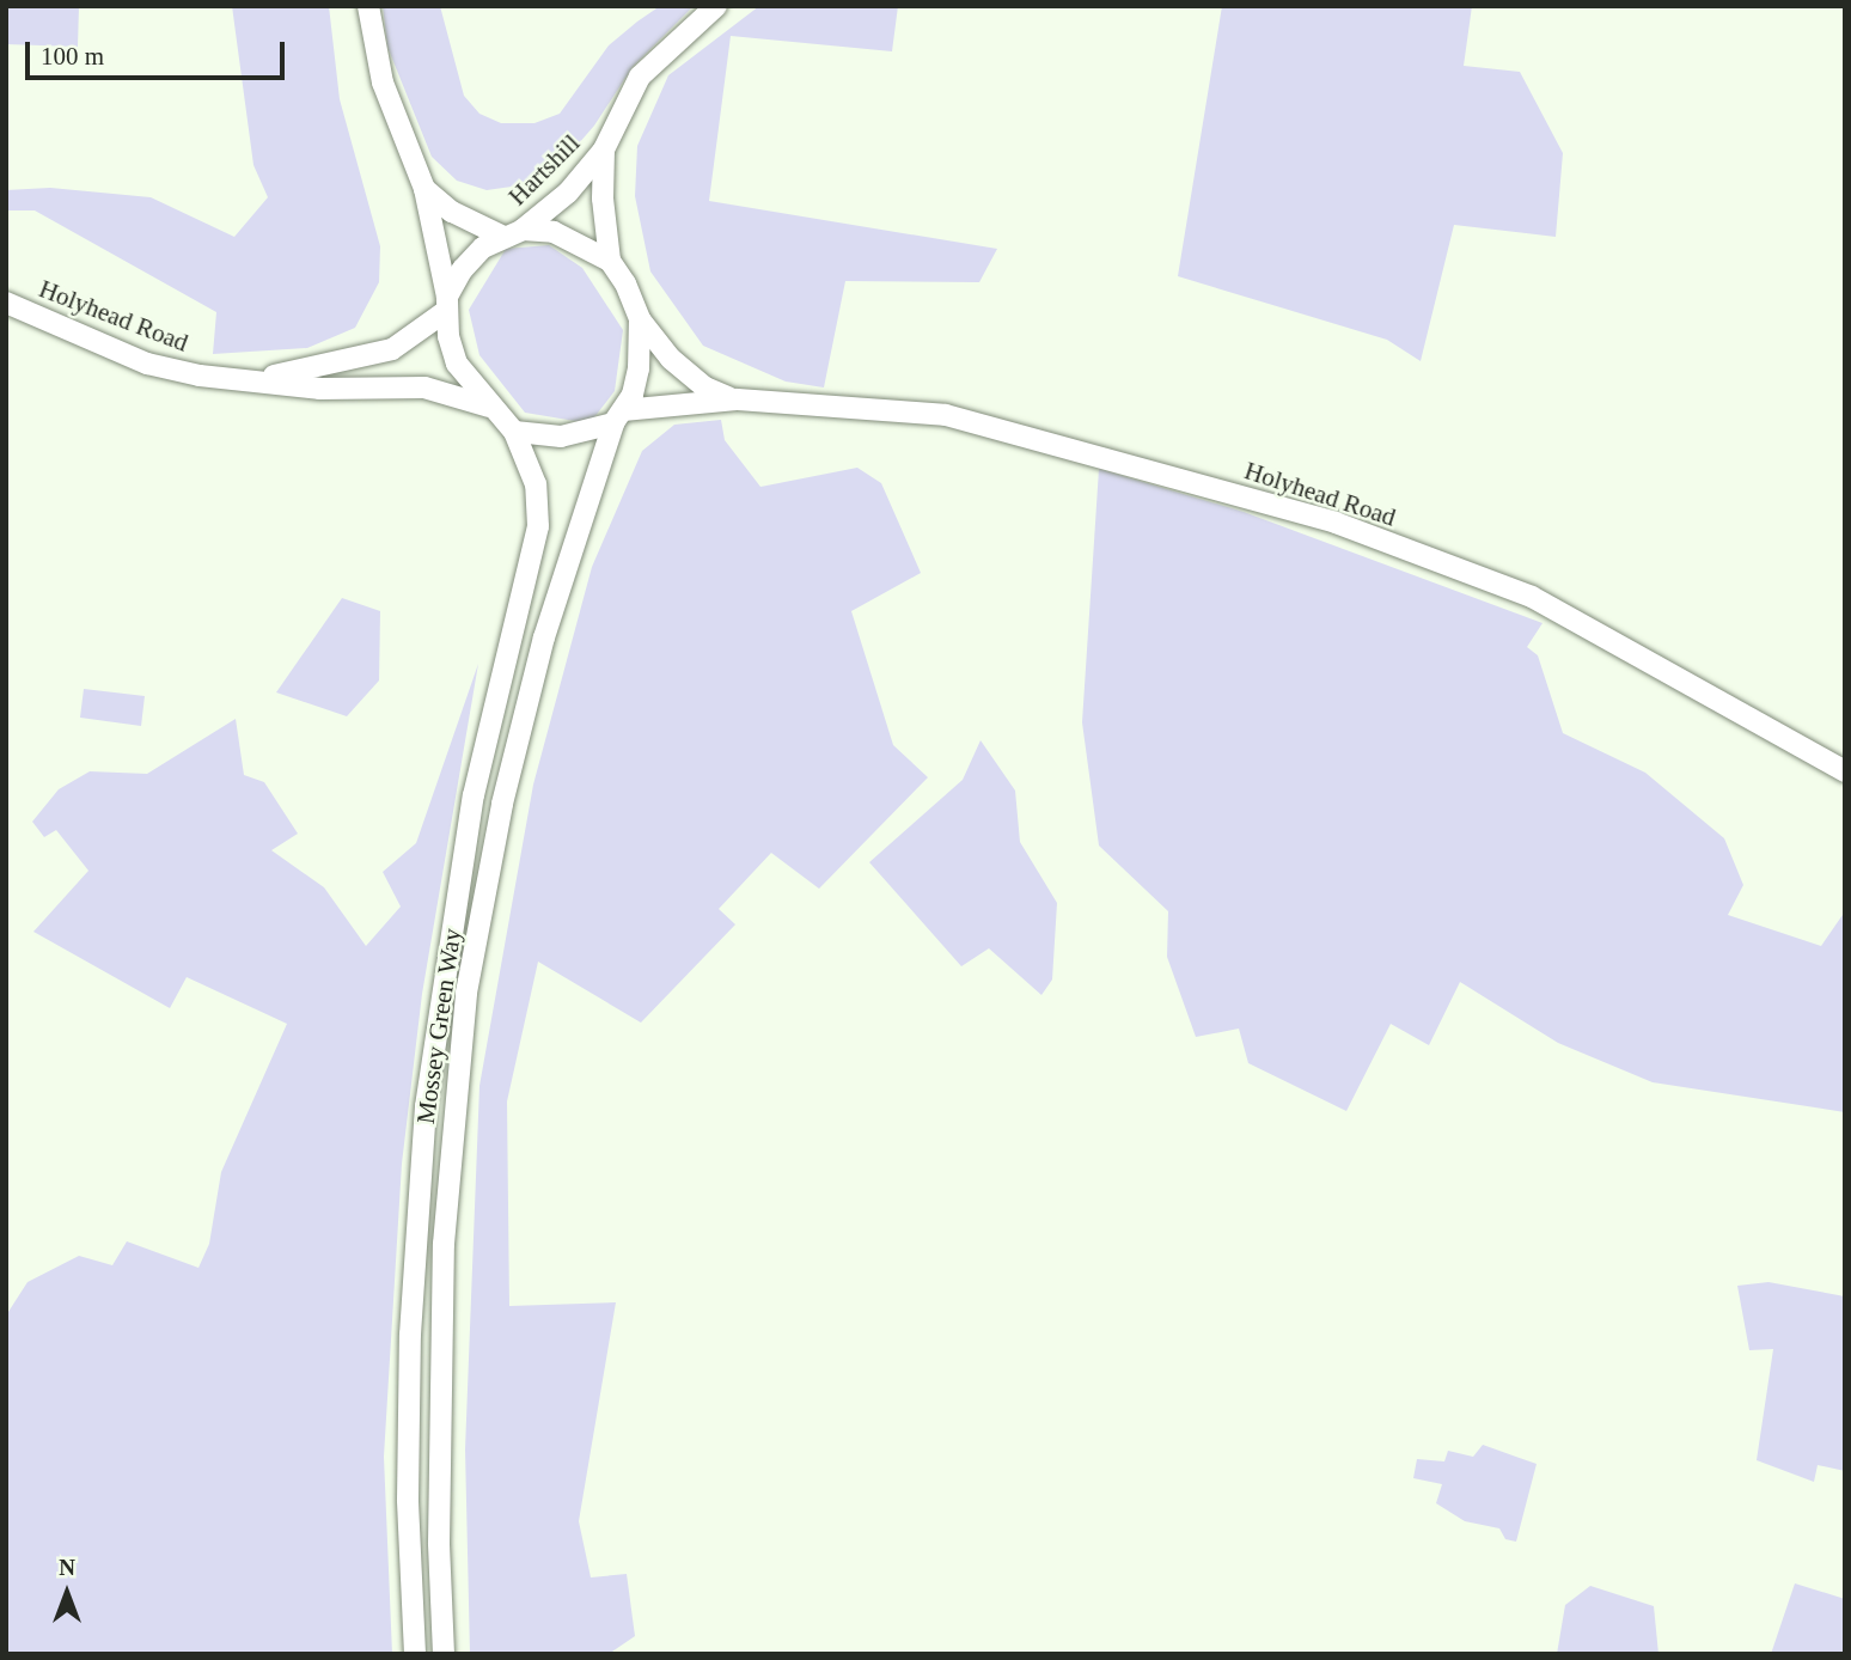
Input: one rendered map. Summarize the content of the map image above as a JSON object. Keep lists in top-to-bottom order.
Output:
{
  "streets": {
    "main road": ["Hartshill", "Holyhead Road", "Mossey Green Way"]
  },
  "crossings": [
    ["Hartshill", "Holyhead Road"],
    ["Hartshill", "Mossey Green Way"],
    ["Holyhead Road", "Mossey Green Way"]
  ],
  "scale_bar": "100 m",
  "north": "top"
}
